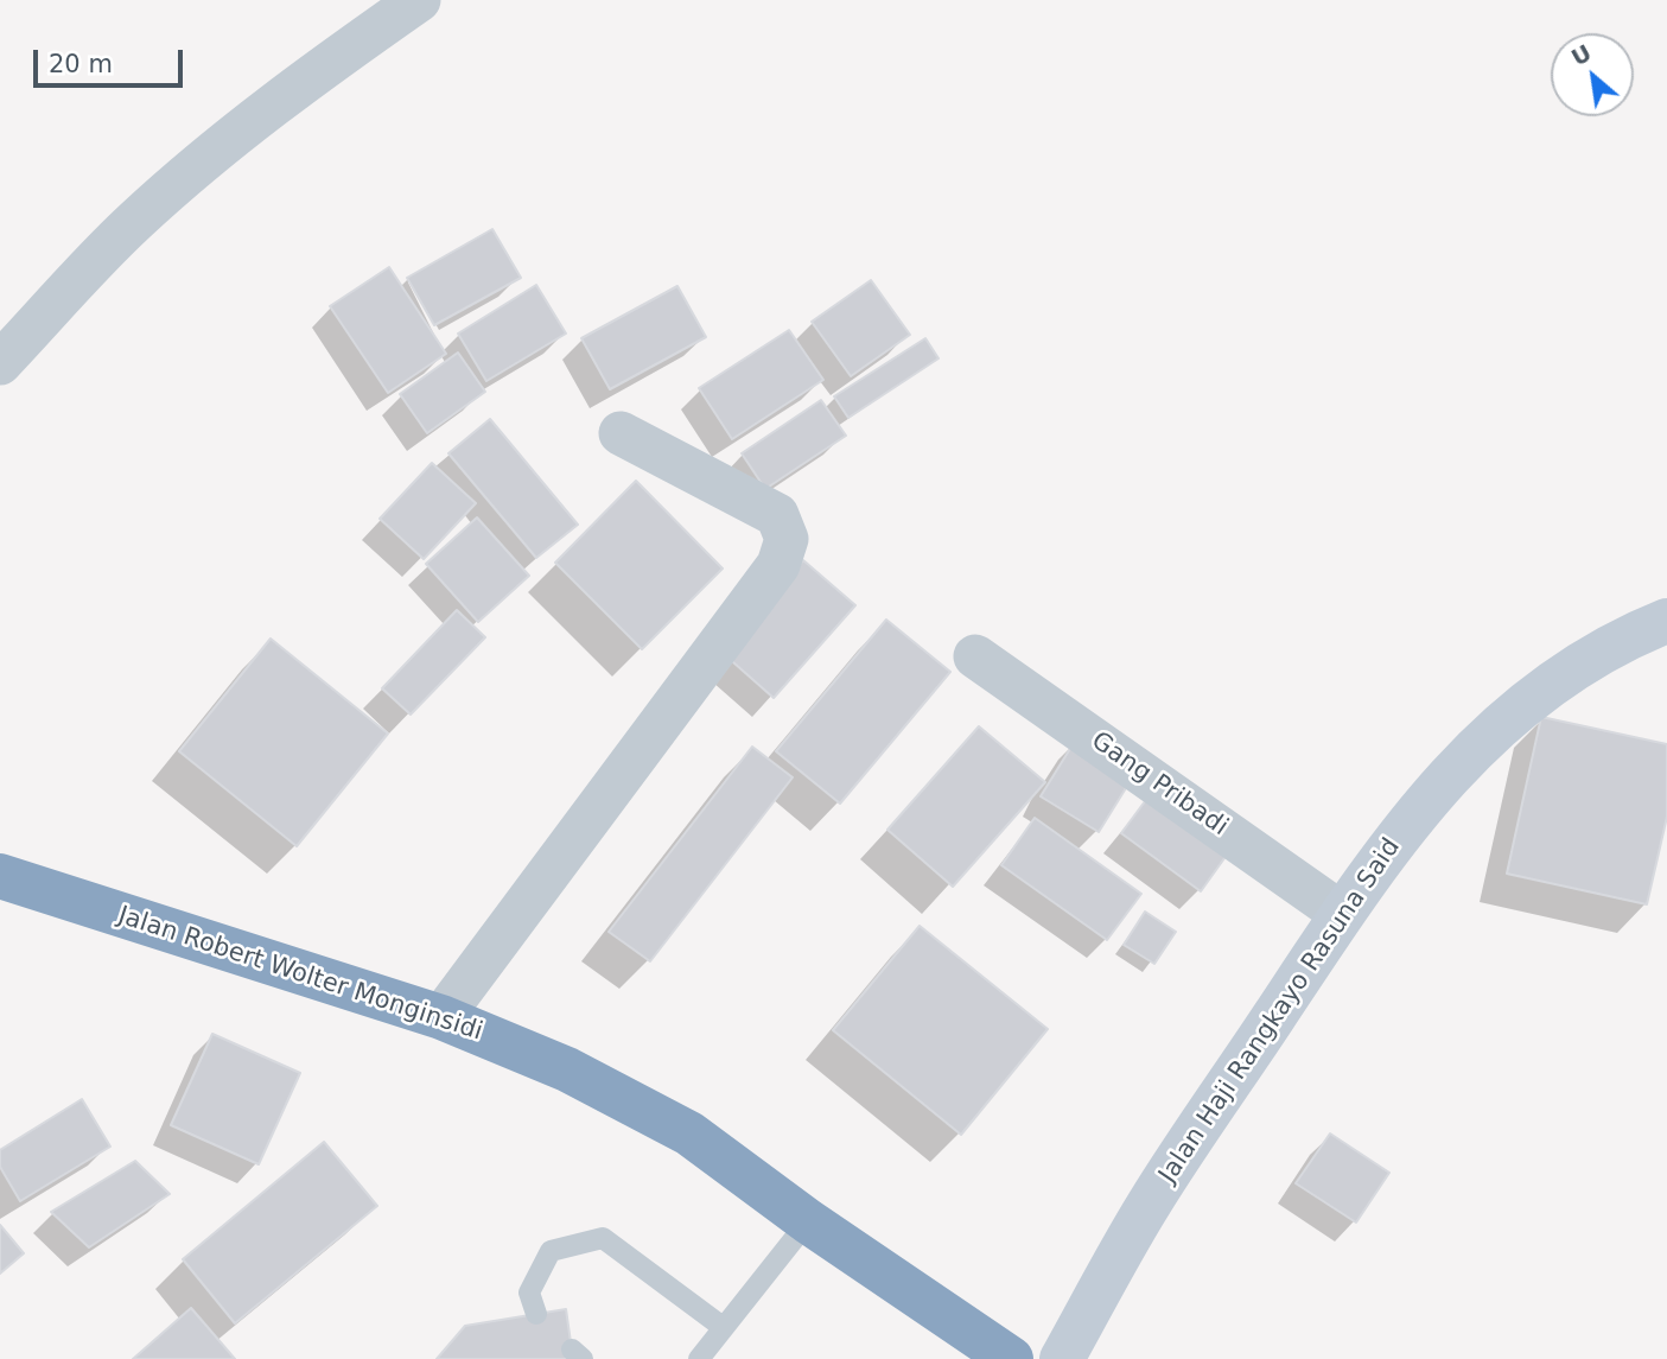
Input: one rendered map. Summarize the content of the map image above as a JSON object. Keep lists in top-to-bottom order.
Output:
{
  "streets": {
    "highway": ["Jalan Robert Wolter Monginsidi"],
    "street": ["Gang Pribadi", "Jalan Haji Rangkayo Rasuna Said"]
  },
  "crossings": [
    ["Gang Pribadi", "Jalan Haji Rangkayo Rasuna Said"]
  ],
  "scale_bar": "20 m",
  "north": "top left"
}
